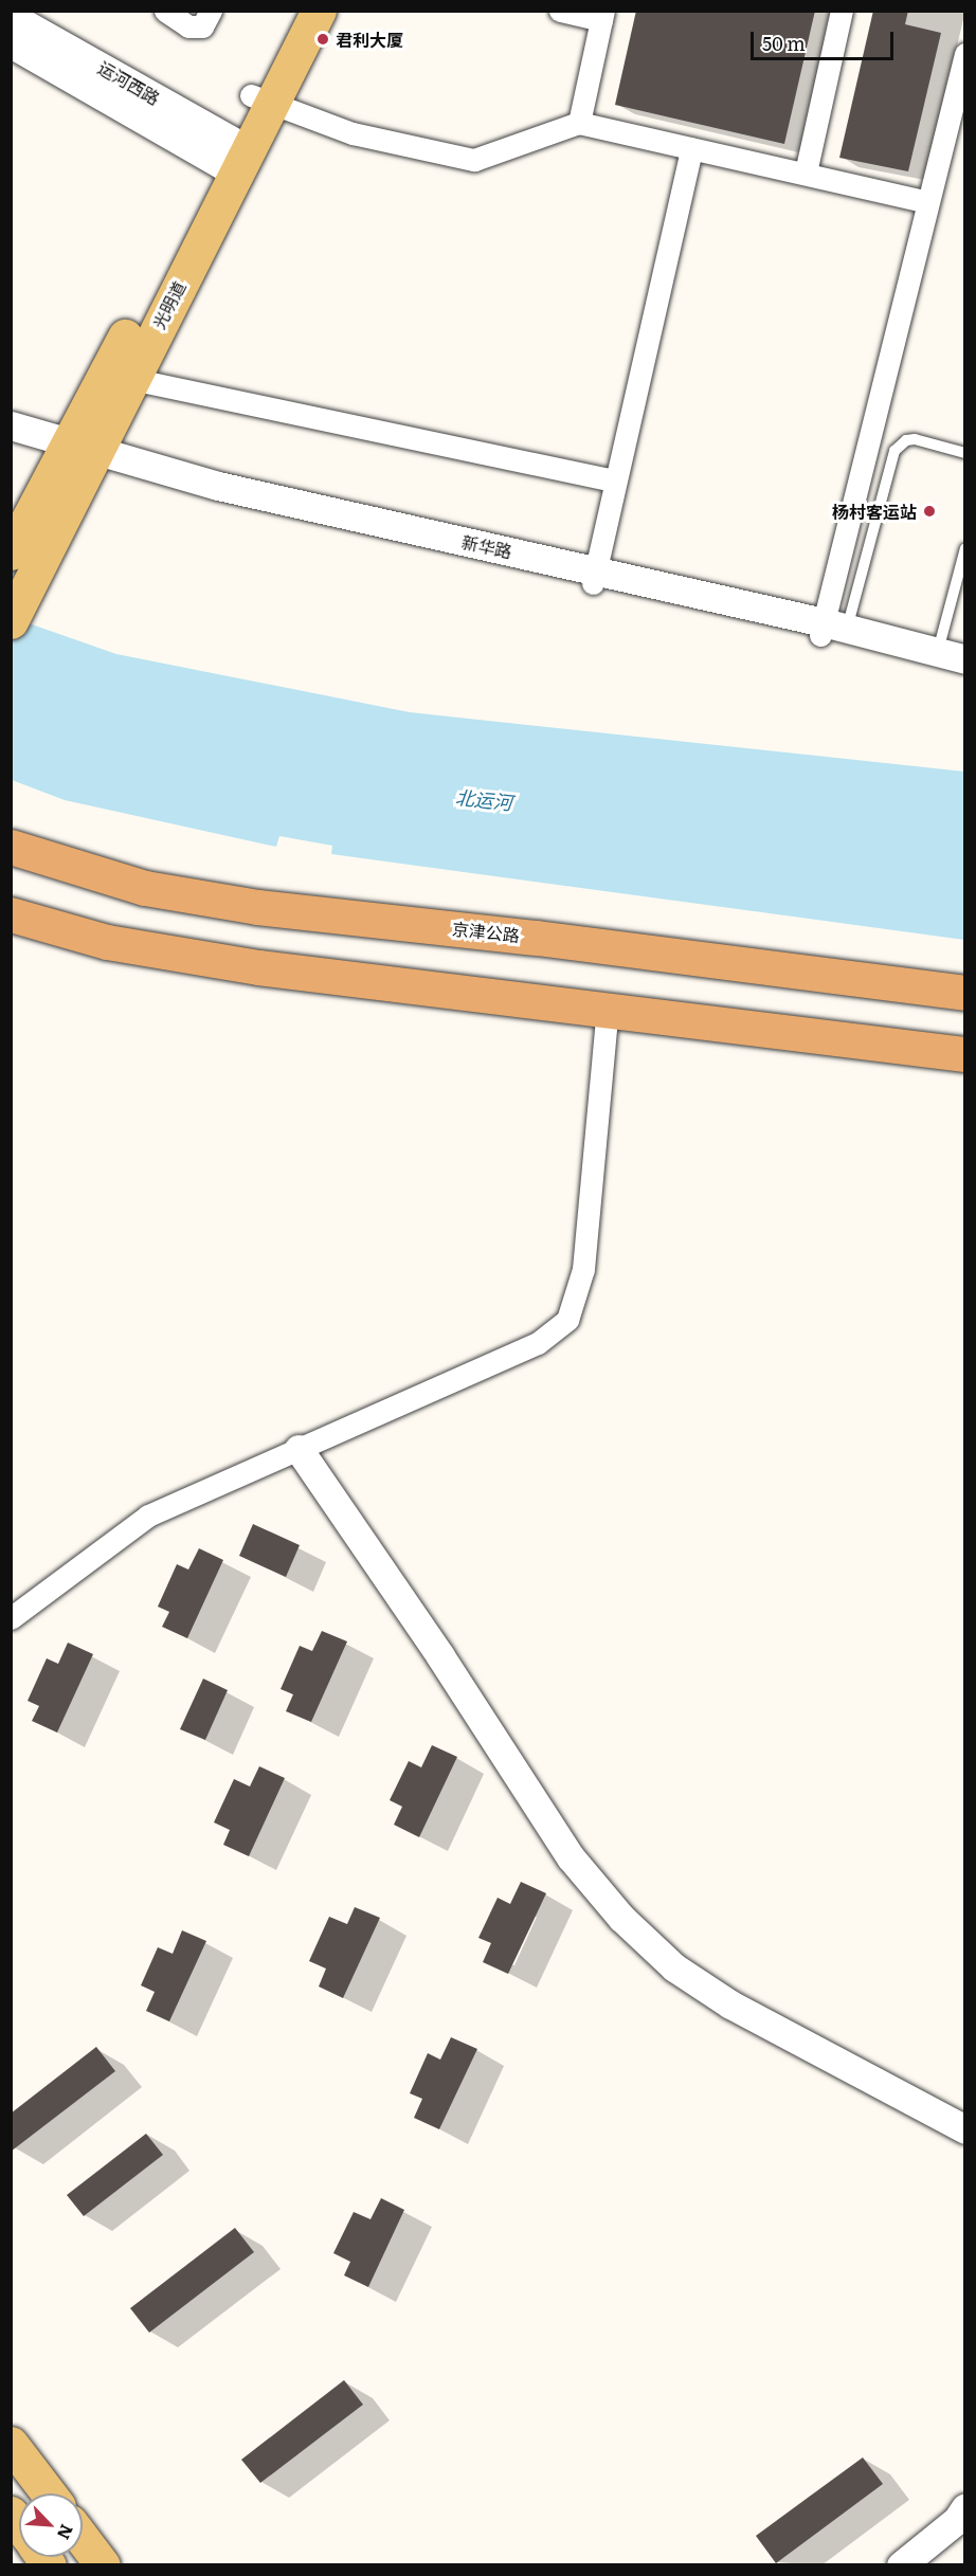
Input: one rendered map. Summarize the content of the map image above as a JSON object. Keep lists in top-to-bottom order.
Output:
{
  "streets": {
    "highway": ["京津公路"],
    "main road": ["光明道"],
    "street": ["运河西路", "新华路"]
  },
  "crossings": [
    ["运河西路", "光明道"],
    ["光明道", "新华路"]
  ],
  "water": ["北运河"],
  "places": ["君利大厦", "杨村客运站"],
  "scale_bar": "50 m",
  "north": "bottom right"
}
